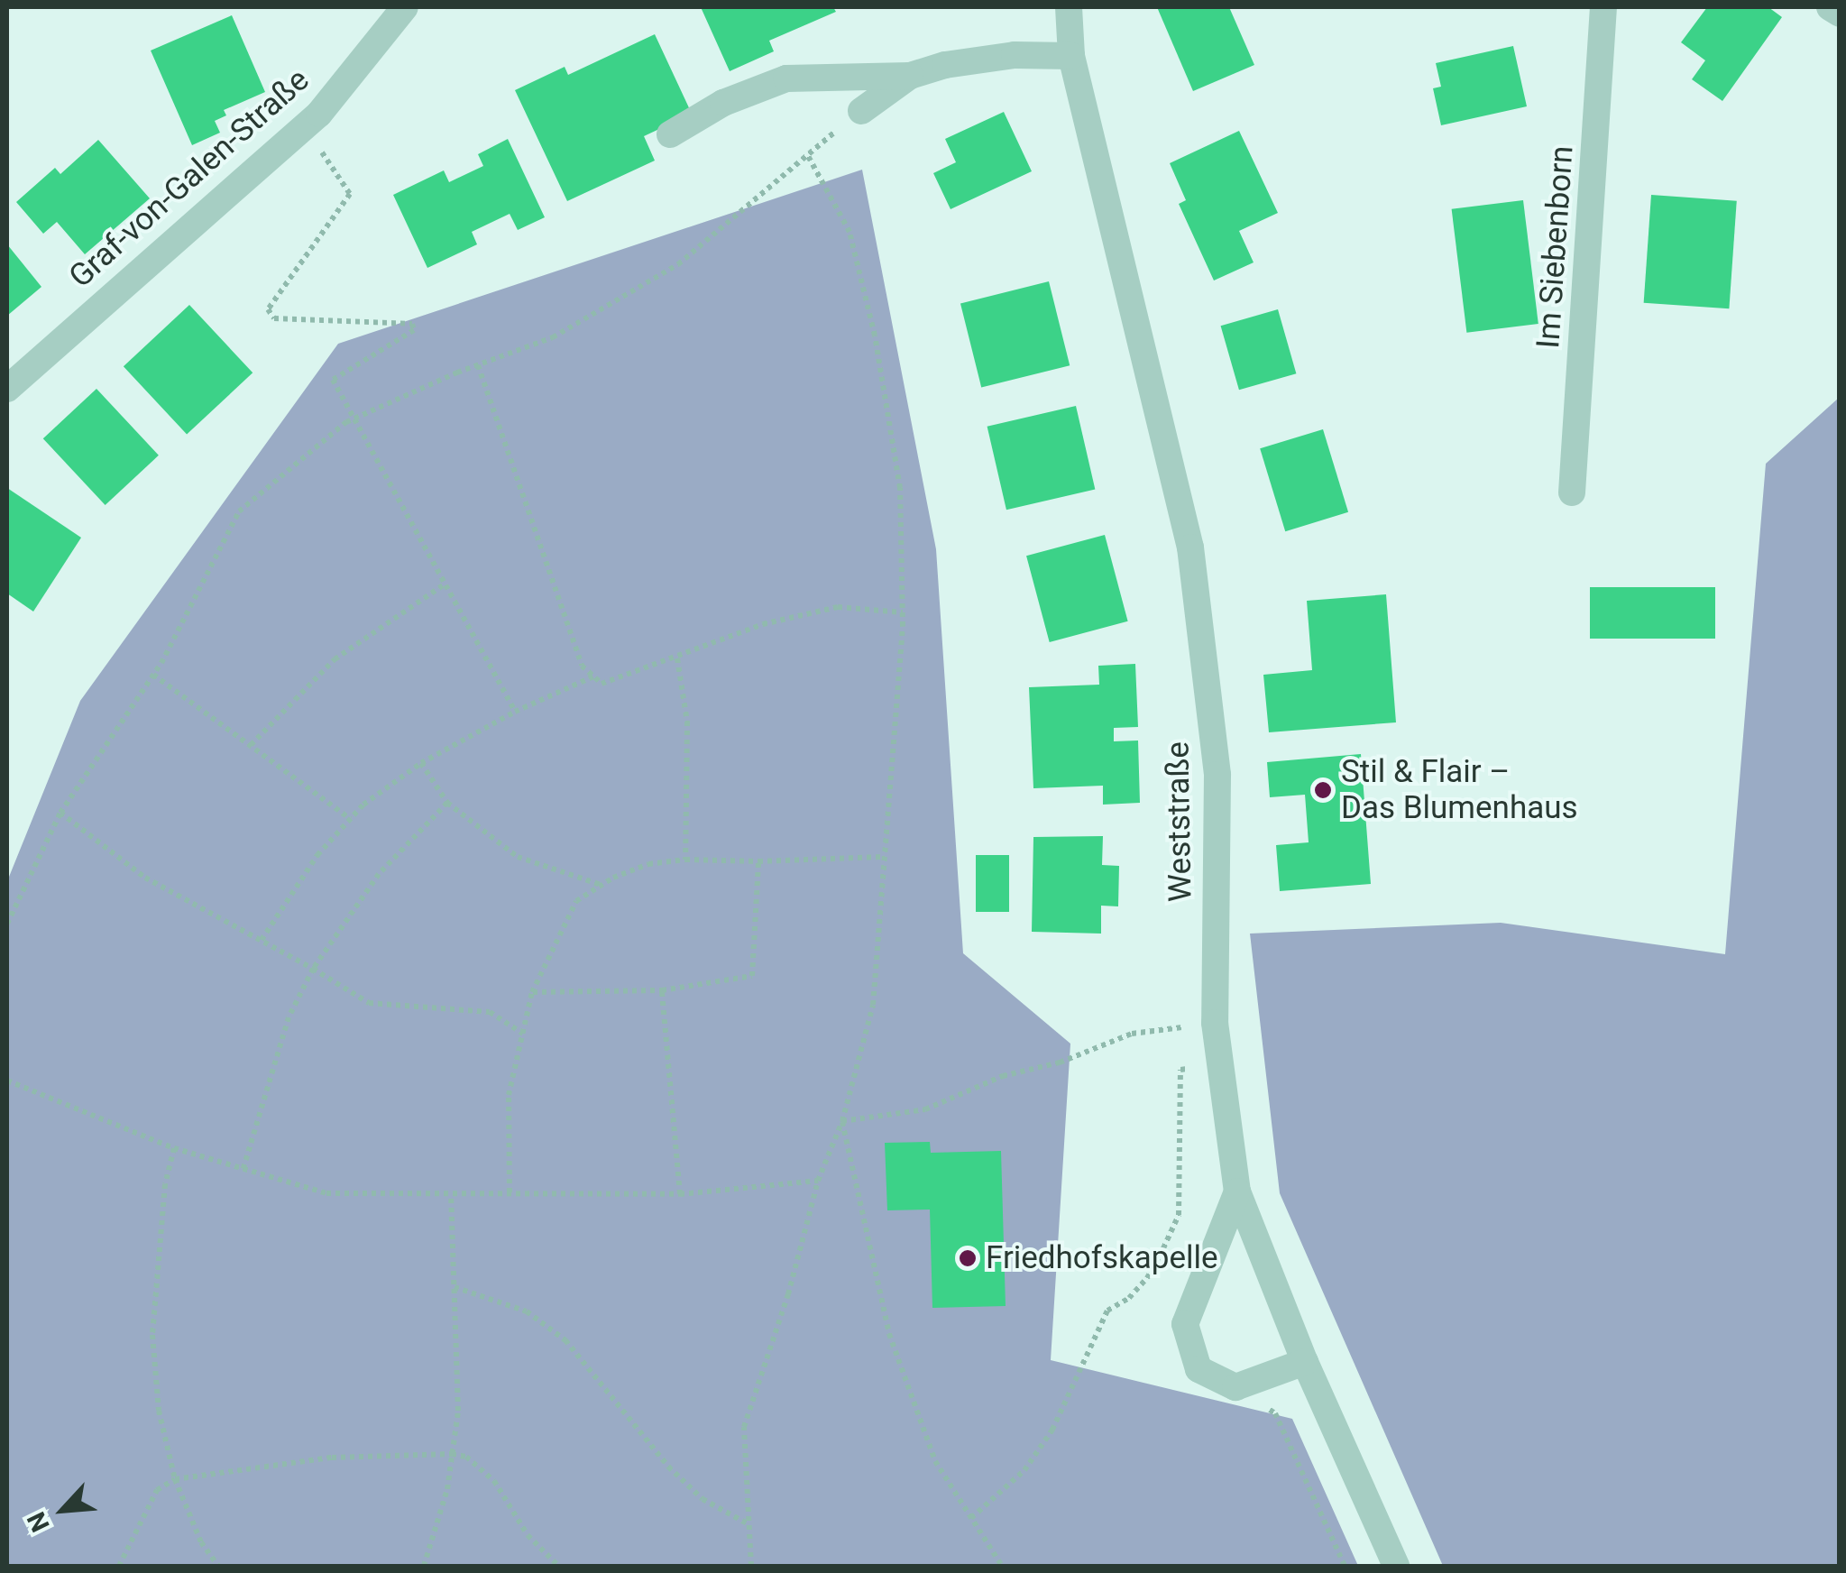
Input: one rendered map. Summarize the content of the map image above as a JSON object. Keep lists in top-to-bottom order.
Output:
{
  "streets": {
    "street": ["Graf-von-Galen-Straße", "Im Siebenborn", "Weststraße"]
  },
  "places": ["Stil & Flair – Das Blumenhaus", "Friedhofskapelle"],
  "north": "bottom left"
}
